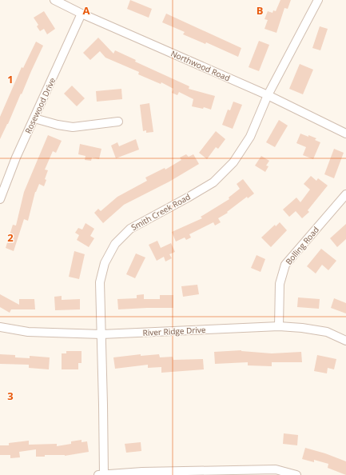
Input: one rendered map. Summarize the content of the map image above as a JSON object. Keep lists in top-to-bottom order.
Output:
{
  "streets": {
    "street": [
      "Northwood Road",
      "Rosewood Drive",
      "Smith Creek Road",
      "Bolling Road",
      "River Ridge Drive"
    ]
  },
  "crossings": [
    ["Northwood Road", "Rosewood Drive"],
    ["Northwood Road", "Smith Creek Road"],
    ["Smith Creek Road", "River Ridge Drive"],
    ["Bolling Road", "River Ridge Drive"]
  ],
  "grid": {
    "columns": ["A", "B"],
    "rows": ["1", "2", "3"]
  }
}
